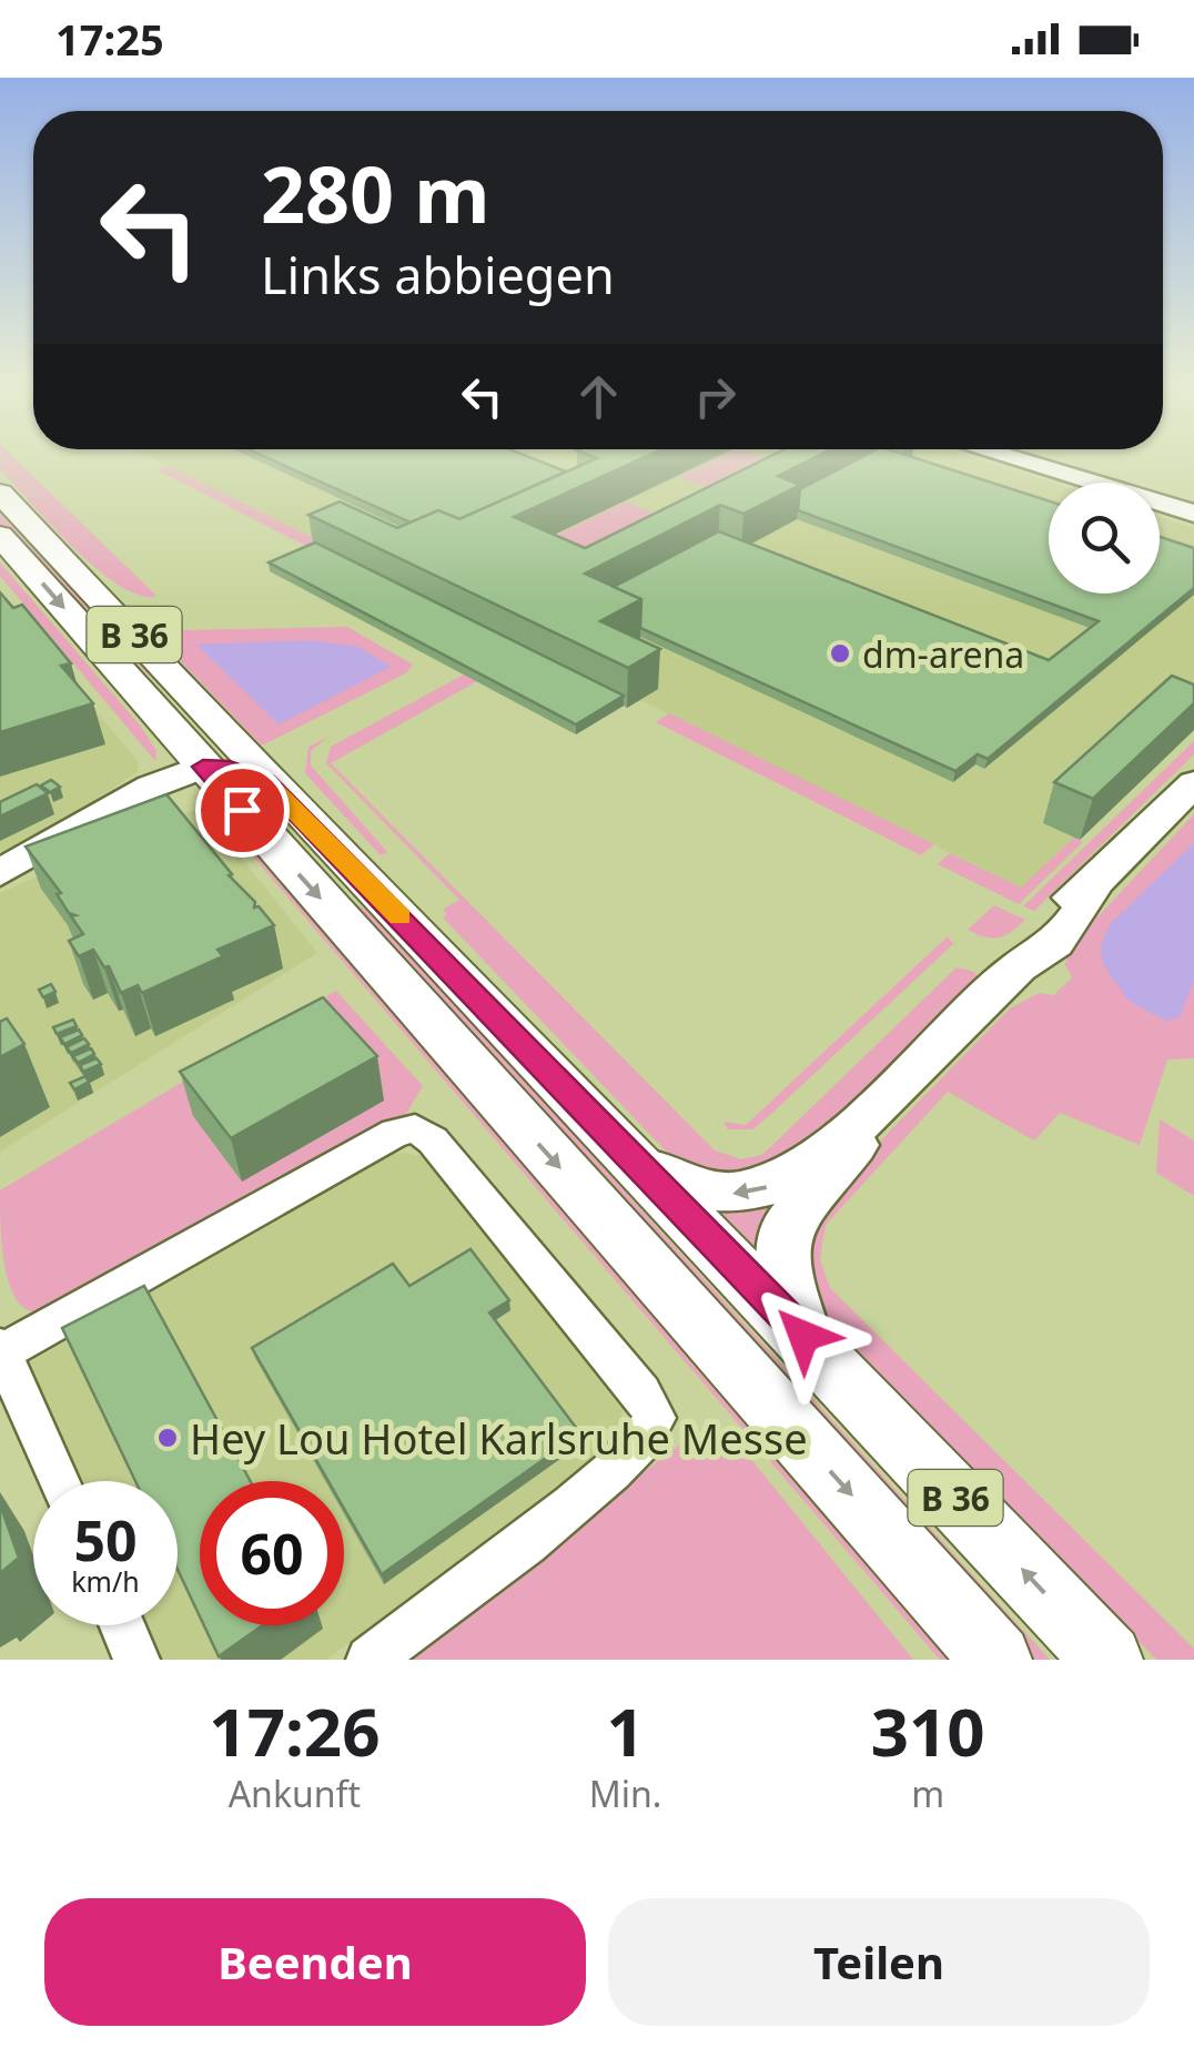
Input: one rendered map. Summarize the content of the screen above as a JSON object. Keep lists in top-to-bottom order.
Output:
{
  "streets": {
    "main road": ["B 36"]
  },
  "places": ["dm-arena", "Hey Lou Hotel Karlsruhe Messe"],
  "page": {
    "status": "17:25",
    "turn": ["280 m", "Links abbiegen"],
    "speed": "50 km/h",
    "limit": "60",
    "eta": [
      "17:26",
      "Ankunft",
      "1",
      "Min.",
      "310",
      "m"
    ],
    "buttons": ["Beenden", "Teilen"]
  }
}
